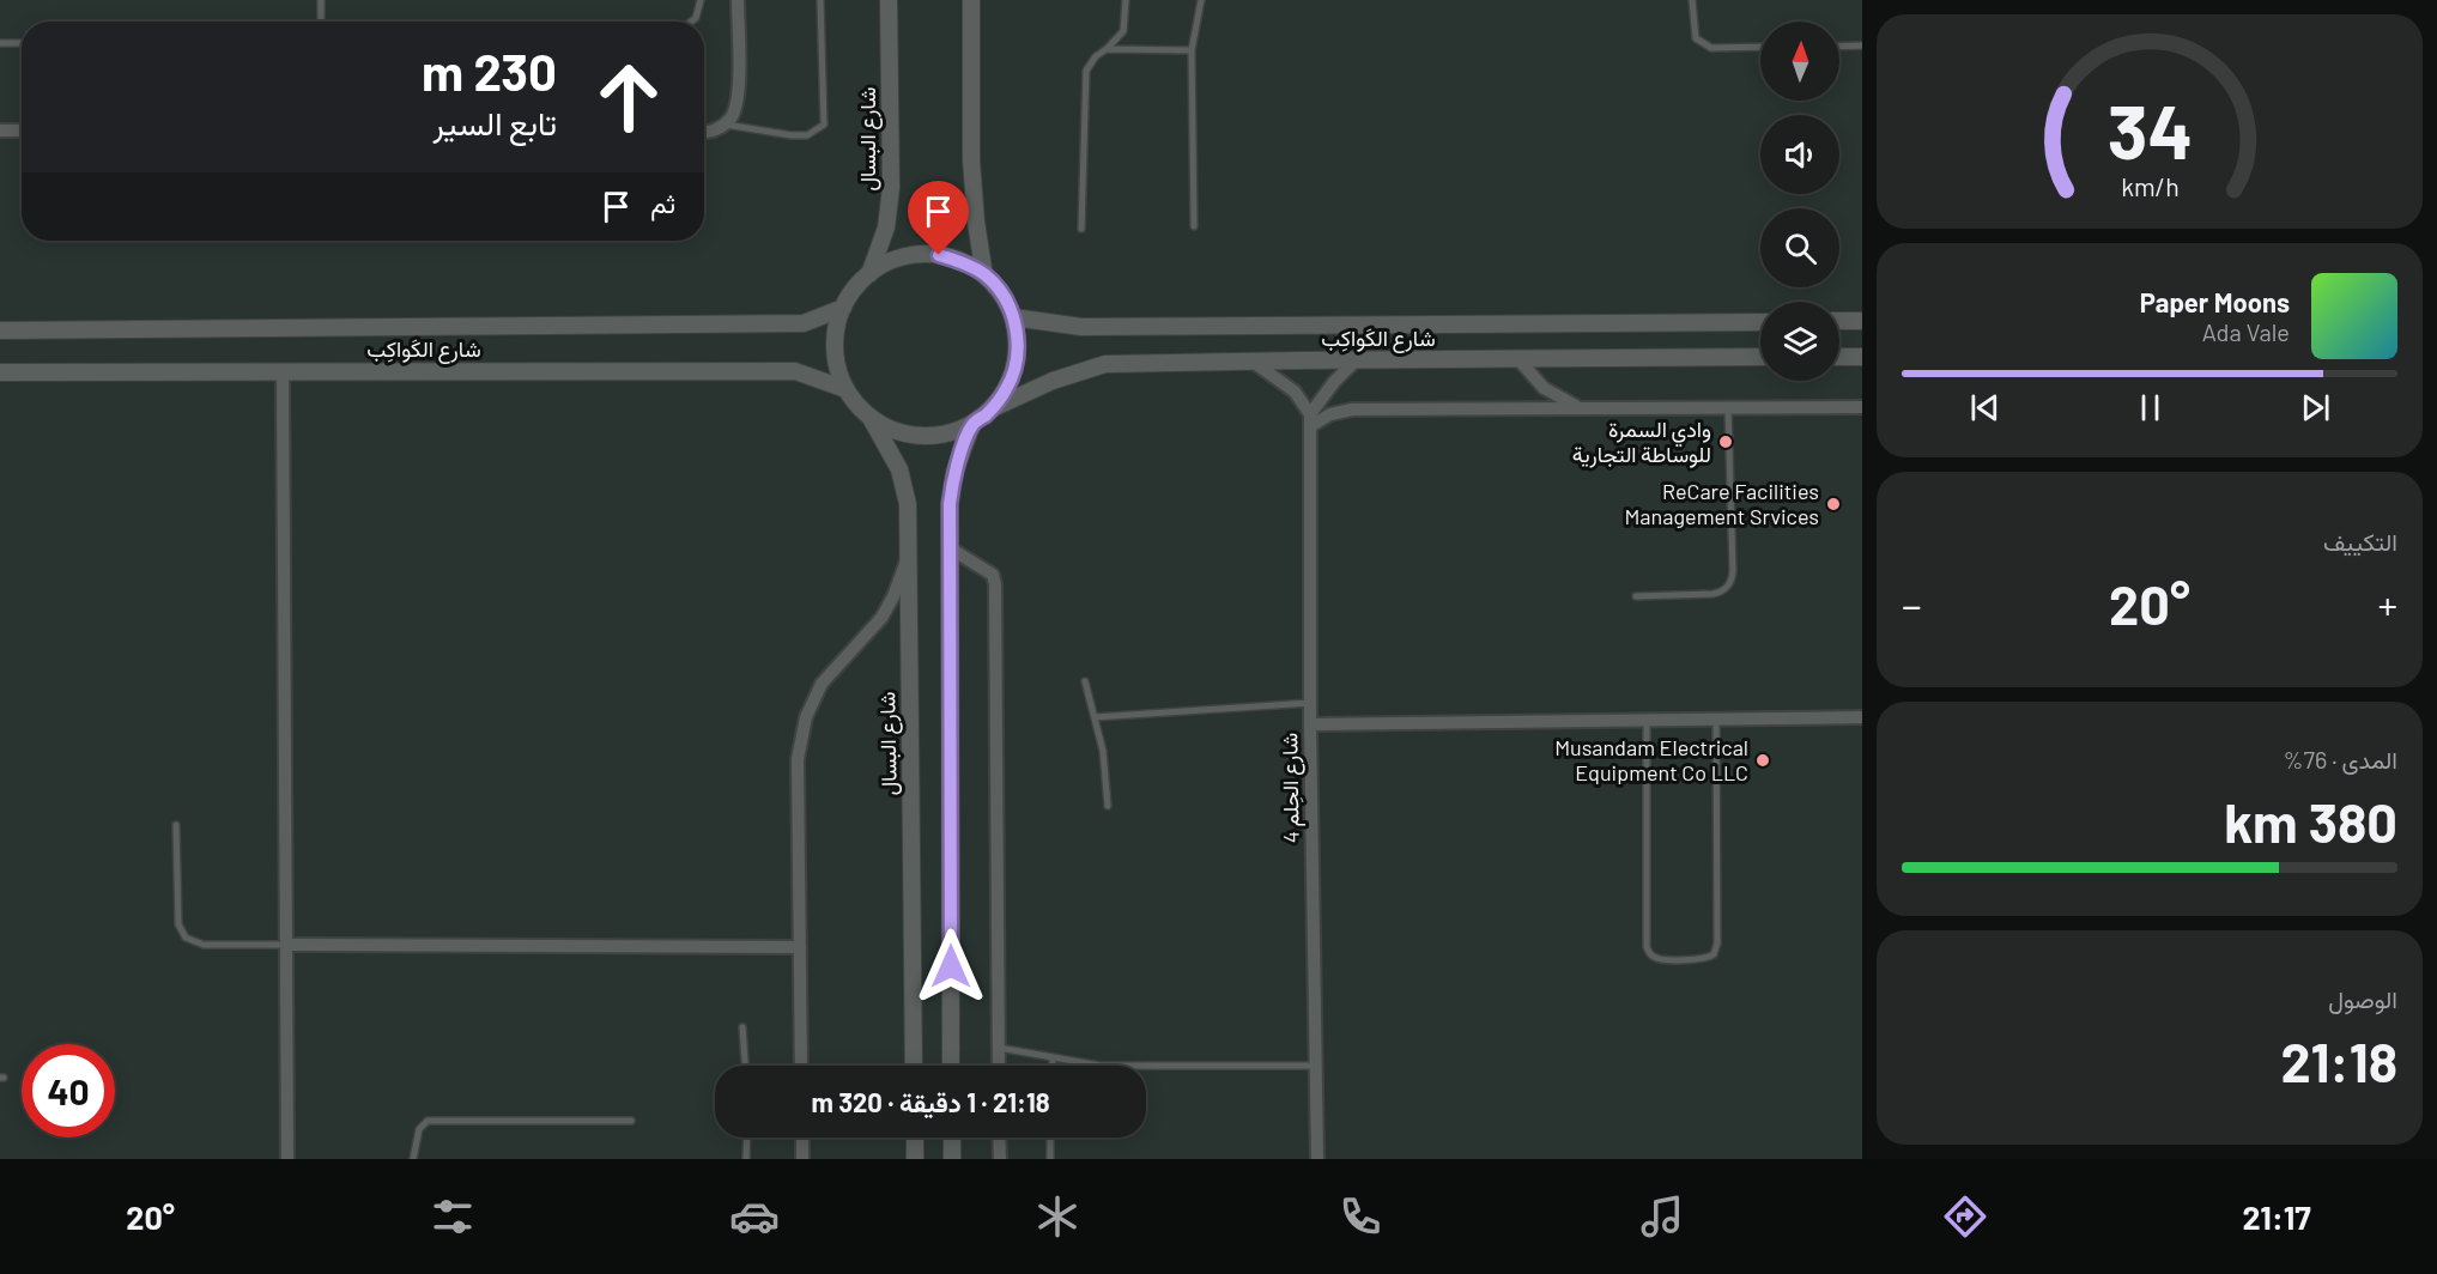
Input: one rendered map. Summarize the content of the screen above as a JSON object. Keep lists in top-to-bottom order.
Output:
{
  "streets": {
    "street": ["شارع البسال", "شارع الكَواكِب", "شارع الحِلم 4"]
  },
  "crossings": [
    ["شارع البسال", "شارع الكَواكِب"]
  ],
  "places": ["وادي السمرة للوساطة التجارية", "ReCare Facilities Management Srvices", "Musandam Electrical Equipment Co LLC"],
  "north": "top",
  "page": {
    "turn": ["230 m", "تابع السير"],
    "then": "ثم",
    "song": ["Paper Moons", "Ada Vale"],
    "tile": [
      "التكييف",
      ["المدى · 76%", "380 km"],
      ["الوصول", "21:18"]
    ],
    "heat": ["−", "20°", "+"],
    "limit": "40",
    "trip": "21:18 · 1 دقيقة · 320 m",
    "tabs": ["21:17", "20°"],
    "gauge": ["34", "km/h"]
  }
}
